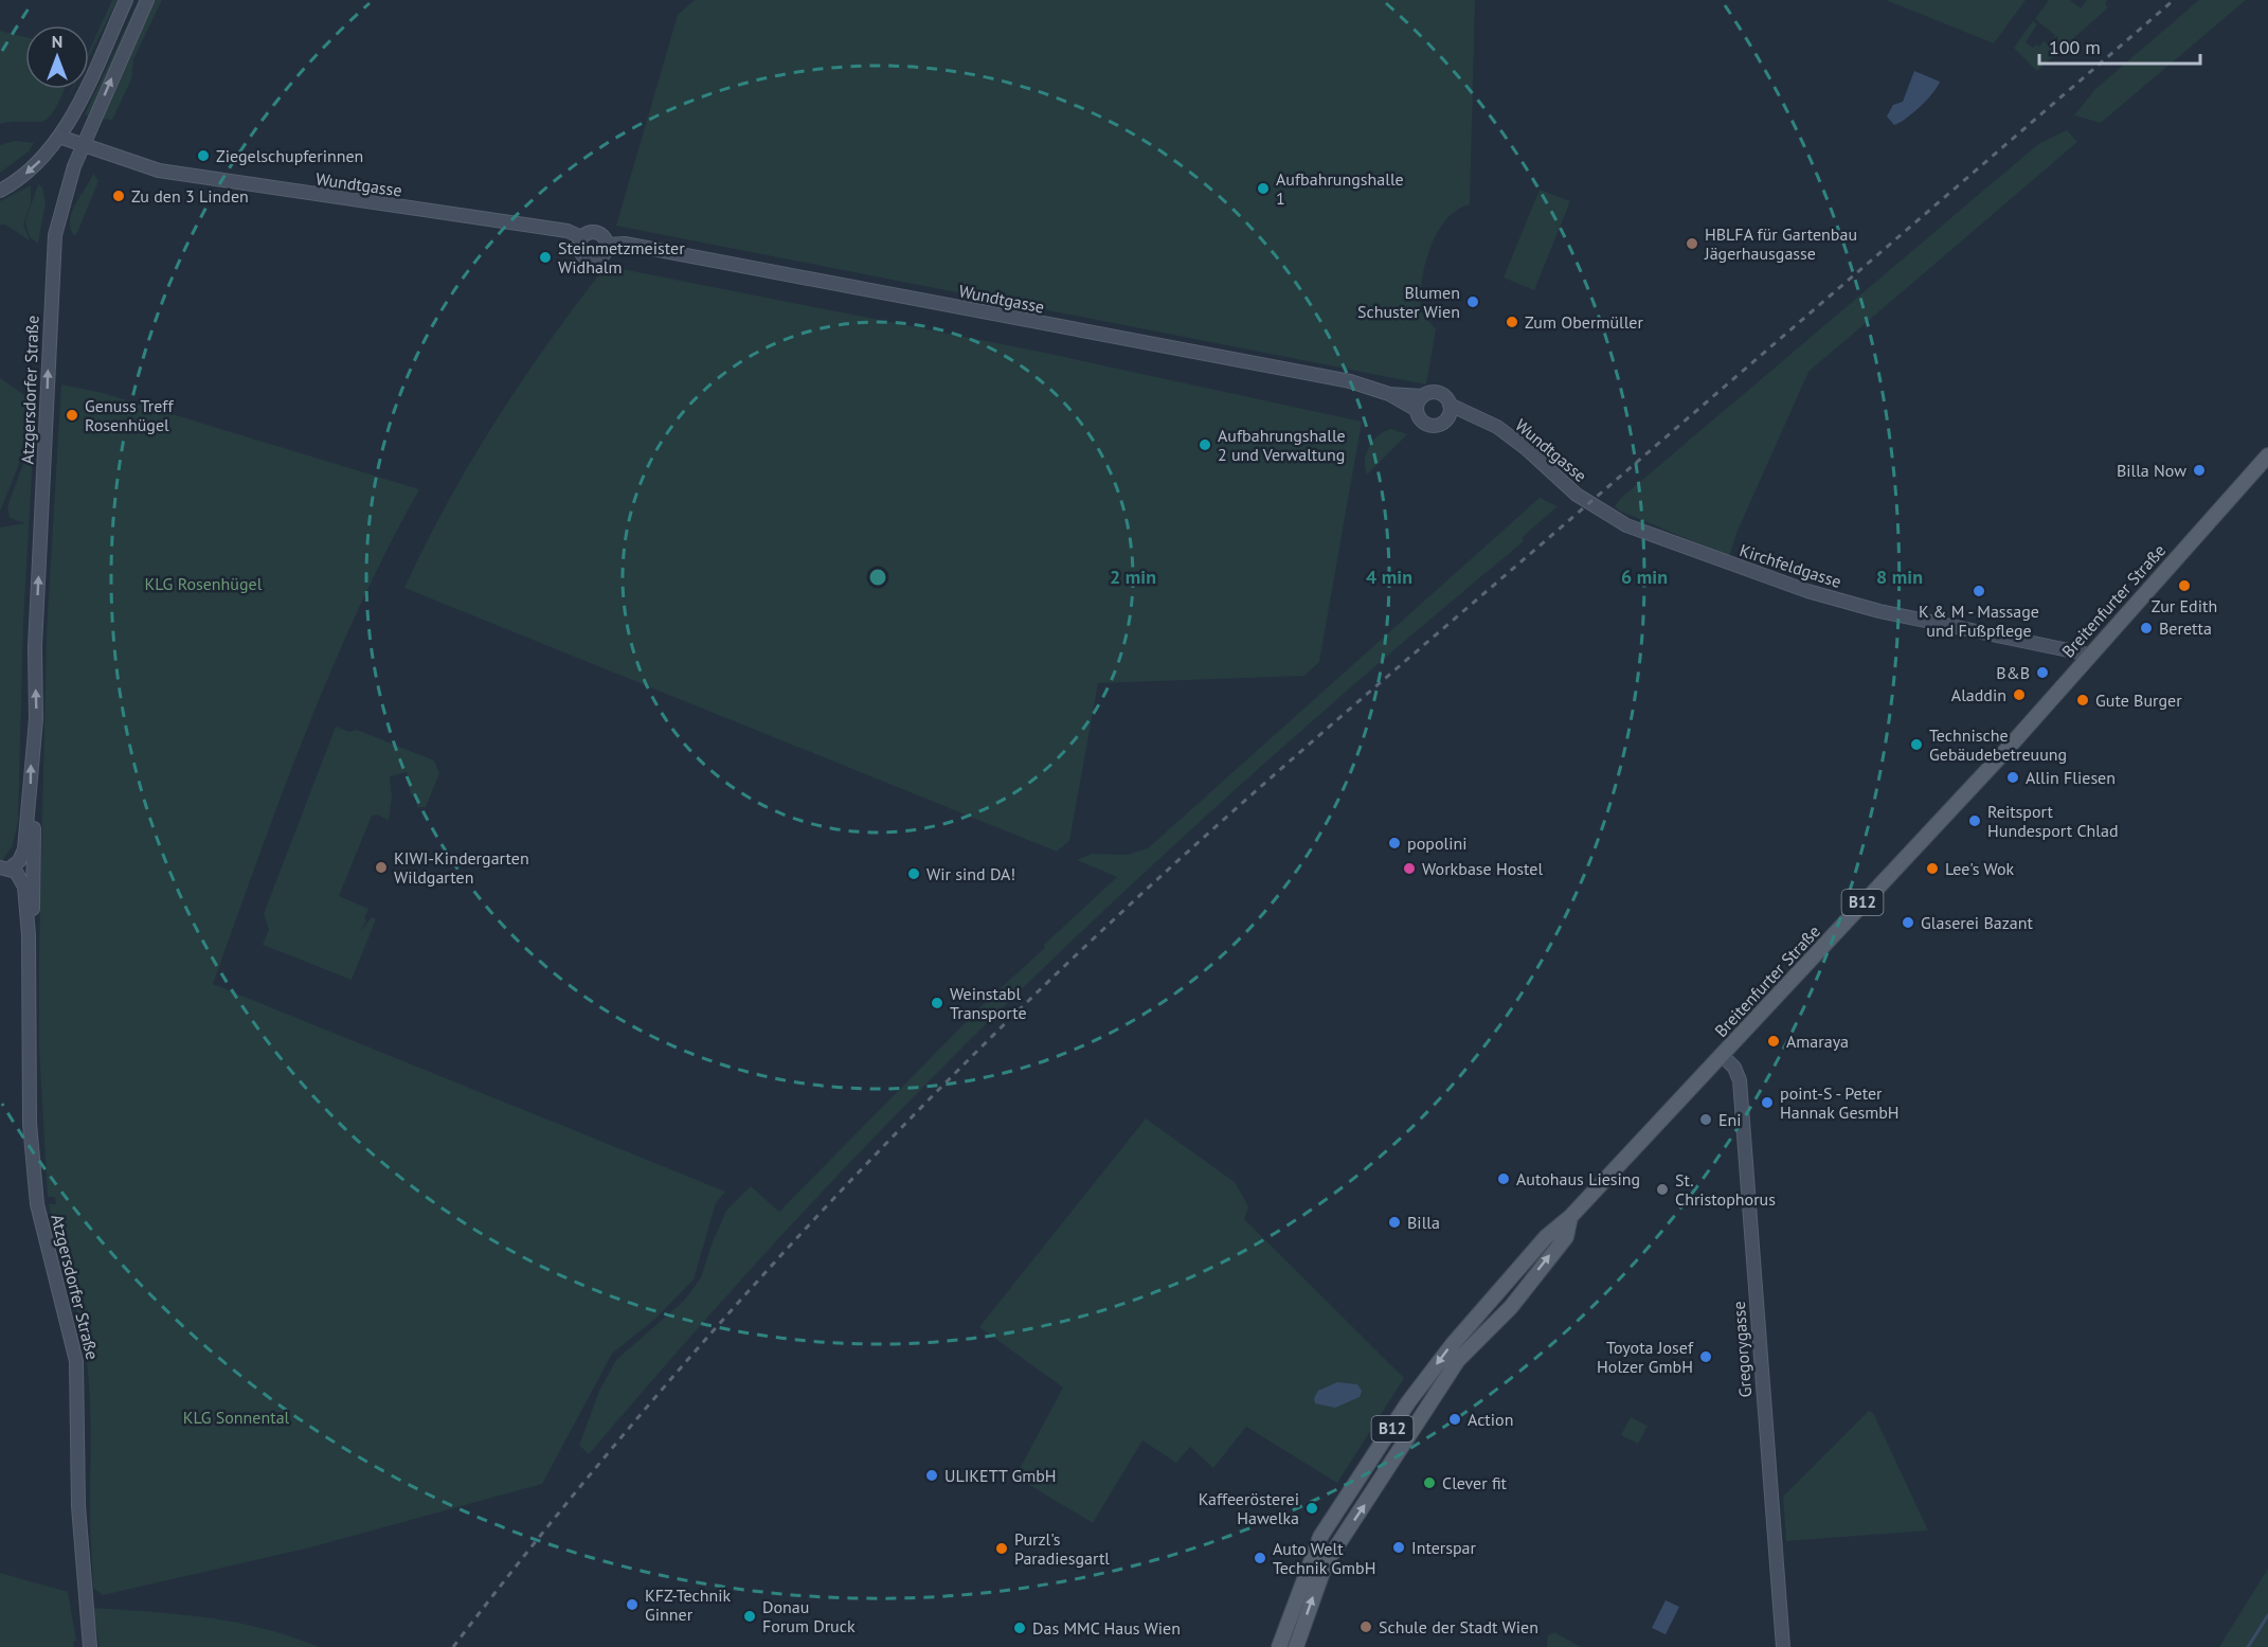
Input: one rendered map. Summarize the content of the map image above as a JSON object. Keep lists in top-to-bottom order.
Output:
{
  "streets": {
    "main road": ["Breitenfurter Straße", "B12"],
    "street": [
      "Wundtgasse",
      "Atzgersdorfer Straße",
      "Kirchfeldgasse",
      "Gregorygasse"
    ]
  },
  "crossings": [
    ["Wundtgasse", "Atzgersdorfer Straße"],
    ["Wundtgasse", "Kirchfeldgasse"],
    ["Kirchfeldgasse", "Breitenfurter Straße"],
    ["Breitenfurter Straße", "Gregorygasse"]
  ],
  "one_way": ["Atzgersdorfer Straße"],
  "parks": ["KLG Rosenhügel", "KLG Sonnental"],
  "places": [
    "Ziegelschupferinnen",
    "Aufbahrungshalle 1",
    "Zu den 3 Linden",
    "HBLFA für Gartenbau Jägerhausgasse",
    "Steinmetzmeister Widhalm",
    "Blumen Schuster Wien",
    "Zum Obermüller",
    "Genuss Treff Rosenhügel",
    "Aufbahrungshalle 2 und Verwaltung",
    "Billa Now",
    "Zur Edith",
    "K & M - Massage und Fußpflege",
    "Beretta",
    "B&B",
    "Aladdin",
    "Gute Burger",
    "Technische Gebäudebetreuung",
    "Allin Fliesen",
    "Reitsport Hundesport Chlad",
    "popolini",
    "KIWI-Kindergarten Wildgarten",
    "Workbase Hostel",
    "Lee's Wok",
    "Wir sind DA!",
    "Glaserei Bazant",
    "Weinstabl Transporte",
    "Amaraya",
    "point-S - Peter Hannak GesmbH",
    "Eni",
    "Autohaus Liesing",
    "St. Christophorus",
    "Billa",
    "Toyota Josef Holzer GmbH",
    "Action",
    "ULIKETT GmbH",
    "Clever fit",
    "Kaffeerösterei Hawelka",
    "Interspar",
    "Purzl's Paradiesgartl",
    "Auto Welt Technik GmbH",
    "KFZ-Technik Ginner",
    "Donau Forum Druck",
    "Schule der Stadt Wien",
    "Das MMC Haus Wien"
  ],
  "scale_bar": "100 m",
  "north": "top",
  "rings": [
    "2 min",
    "4 min",
    "6 min",
    "8 min"
  ]
}
